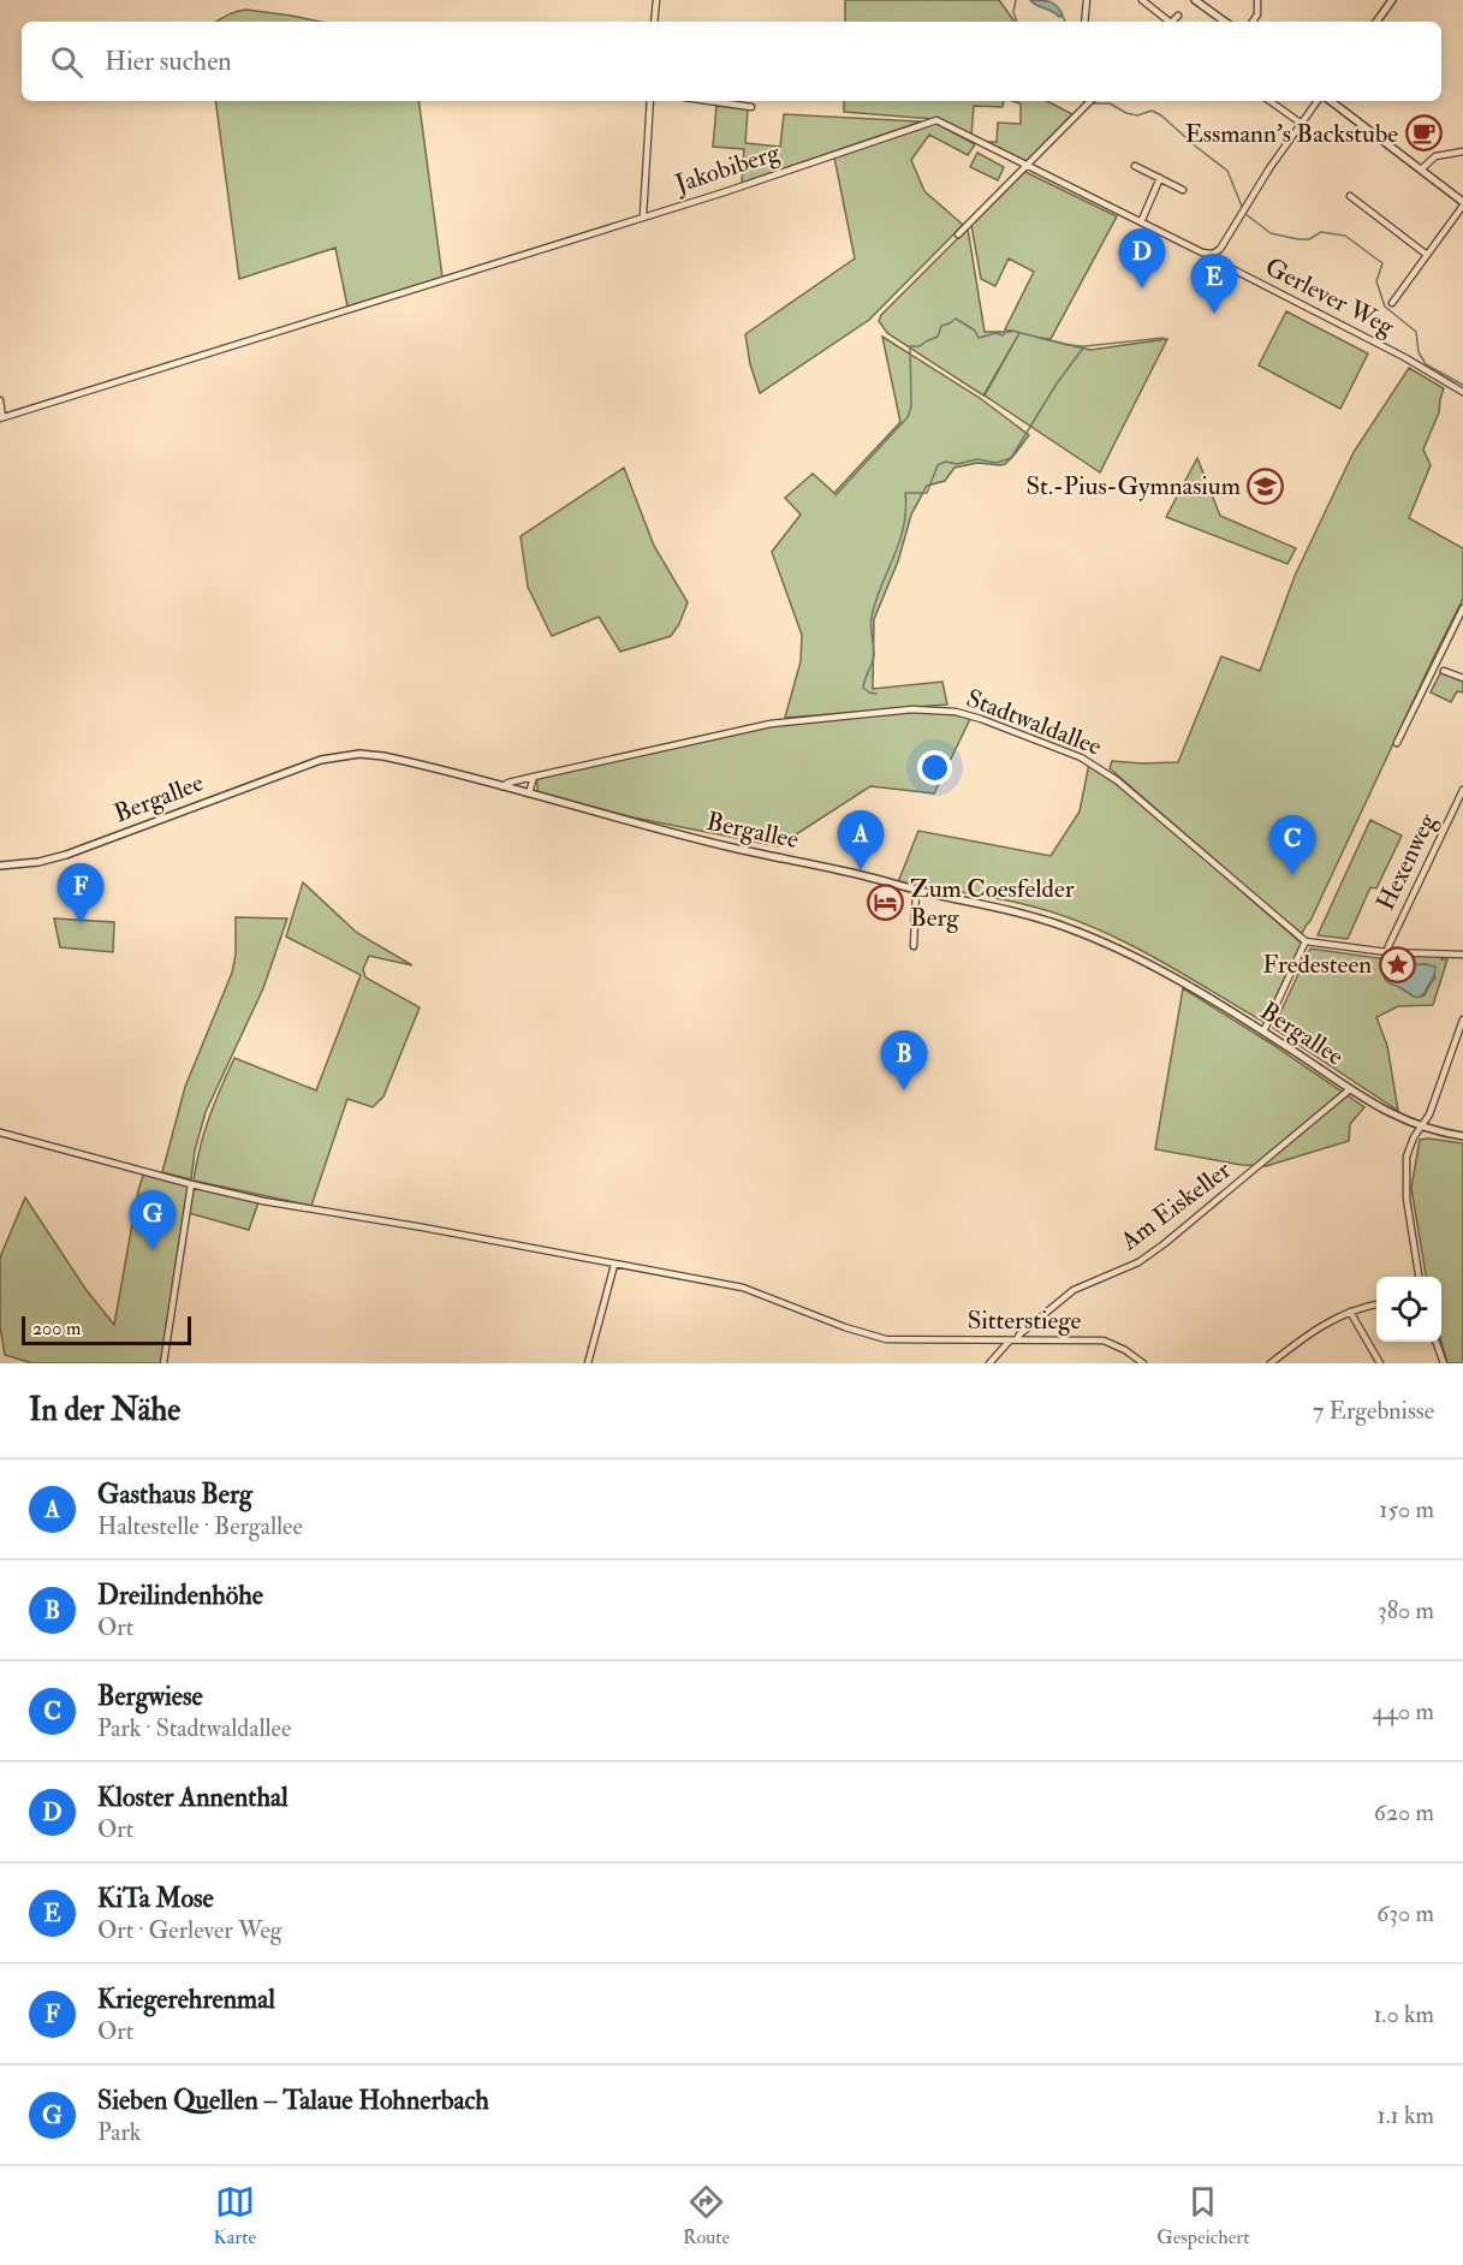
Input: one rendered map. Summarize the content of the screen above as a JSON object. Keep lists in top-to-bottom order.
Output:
{
  "streets": {
    "street": [
      "Jakobiberg",
      "Gerlever Weg",
      "Stadtwaldallee",
      "Bergallee",
      "Hexenweg",
      "Am Eiskeller",
      "Sitterstiege"
    ]
  },
  "crossings": [
    ["Jakobiberg", "Gerlever Weg"],
    ["Stadtwaldallee", "Bergallee"],
    ["Bergallee", "Am Eiskeller"],
    ["Am Eiskeller", "Sitterstiege"]
  ],
  "places": {
    "cafe": ["Essmann's Backstube"],
    "school or university": ["St.-Pius-Gymnasium"],
    "hotel": ["Zum Coesfelder Berg"],
    "place": ["Fredesteen"]
  },
  "scale_bar": "200 m",
  "page": {
    "search": "Hier suchen",
    "pins": [
      "D",
      "E",
      "A",
      "C",
      "F",
      "B",
      "G"
    ],
    "scale": "200 m",
    "heading": ["In der Nähe", "7 Ergebnisse"],
    "list": [
      {
        "mark": "A",
        "name": "Gasthaus Berg",
        "note": "Haltestelle · Bergallee",
        "value": "150 m"
      },
      {
        "mark": "B",
        "name": "Dreilindenhöhe",
        "note": "Ort",
        "value": "380 m"
      },
      {
        "mark": "C",
        "name": "Bergwiese",
        "note": "Park · Stadtwaldallee",
        "value": "440 m"
      },
      {
        "mark": "D",
        "name": "Kloster Annenthal",
        "note": "Ort",
        "value": "620 m"
      },
      {
        "mark": "E",
        "name": "KiTa Mose",
        "note": "Ort · Gerlever Weg",
        "value": "630 m"
      },
      {
        "mark": "F",
        "name": "Kriegerehrenmal",
        "note": "Ort",
        "value": "1.0 km"
      },
      {
        "mark": "G",
        "name": "Sieben Quellen – Talaue Hohnerbach",
        "note": "Park",
        "value": "1.1 km"
      }
    ],
    "nav": ["Karte", "Route", "Gespeichert"]
  }
}
